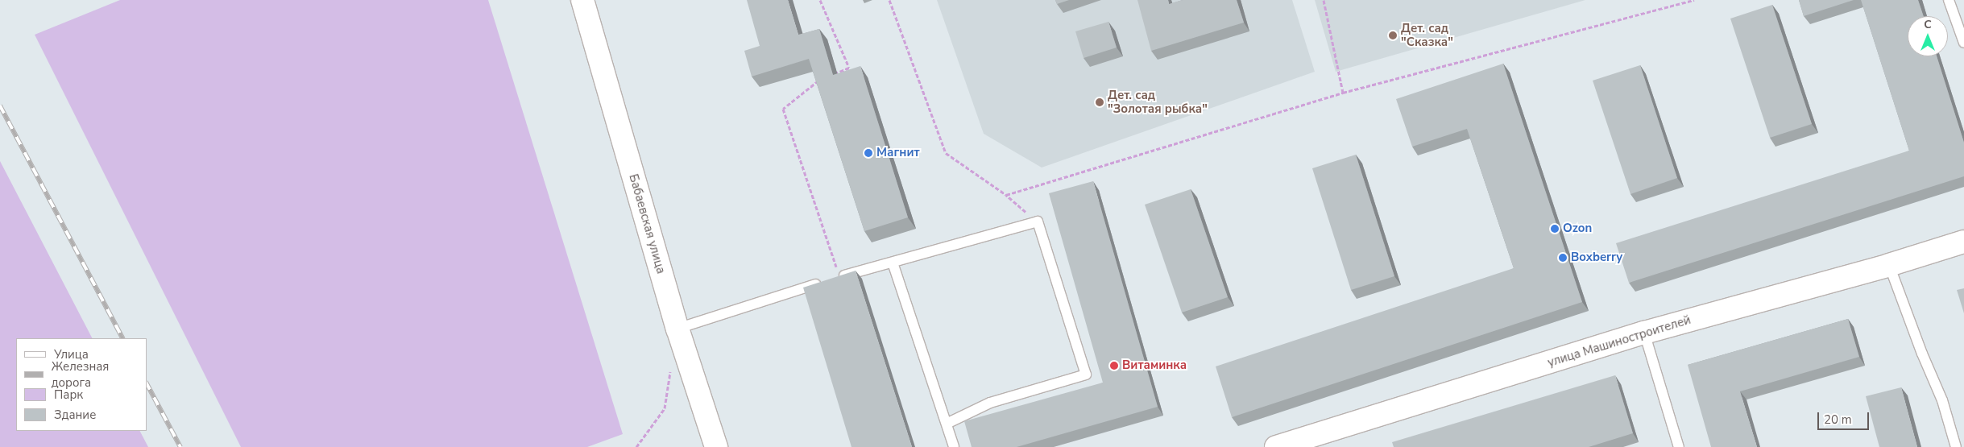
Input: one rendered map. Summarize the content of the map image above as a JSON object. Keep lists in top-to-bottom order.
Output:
{
  "streets": {
    "street": ["Бабаевская улица", "улица Машиностроителей"]
  },
  "places": [
    "Дет. сад \"Сказка\"",
    "Дет. сад \"Золотая рыбка\"",
    "Магнит",
    "Ozon",
    "Boxberry",
    "Витаминка"
  ],
  "legend": [
    "Улица",
    "Железная дорога",
    "Парк",
    "Здание"
  ],
  "scale_bar": "20 m",
  "north": "top"
}
